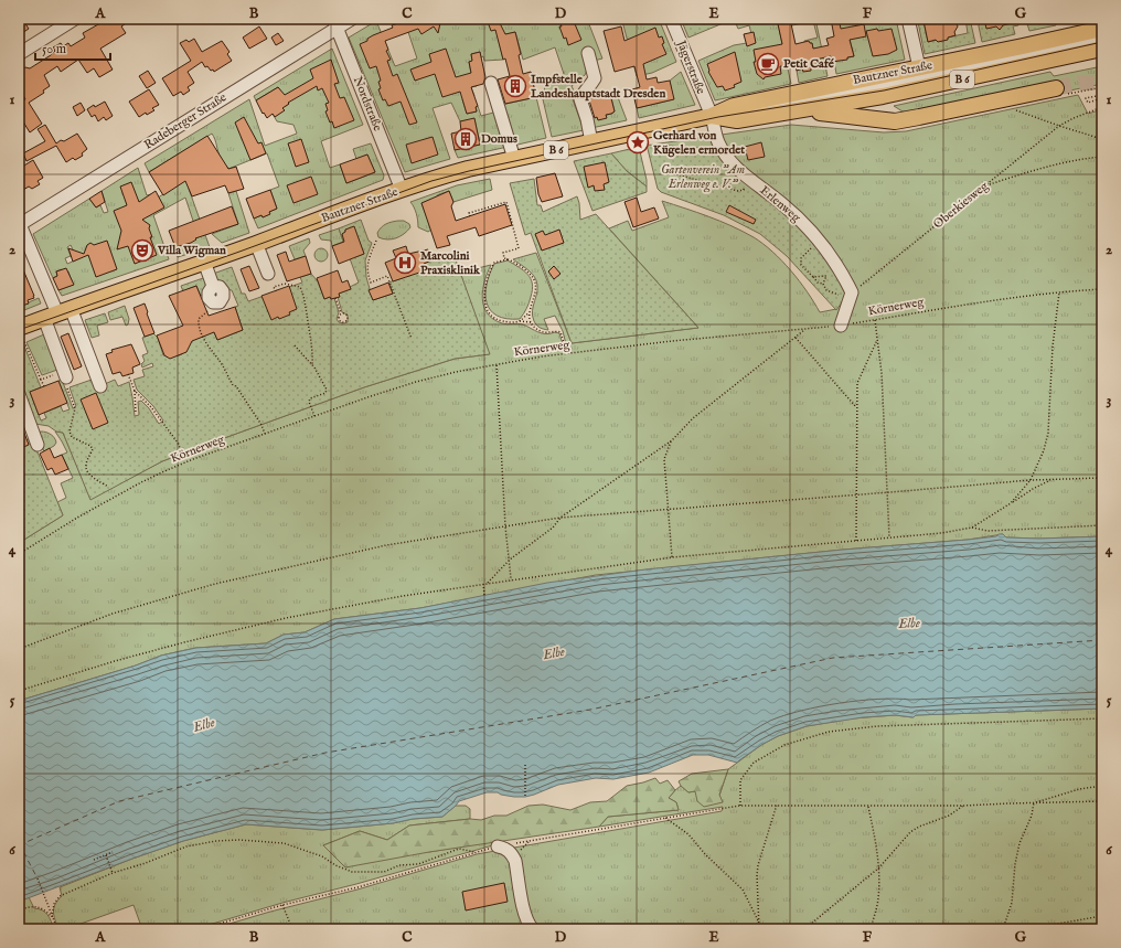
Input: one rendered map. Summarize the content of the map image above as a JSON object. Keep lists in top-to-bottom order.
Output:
{
  "streets": {
    "main road": ["Bautzner Straße", "B 6"],
    "street": [
      "Jägerstraße",
      "Nordstraße",
      "Radeberger Straße",
      "Erlenweg"
    ],
    "path": ["Oberkiesweg", "Körnerweg"]
  },
  "crossings": [
    ["Jägerstraße", "Bautzner Straße"],
    ["Jägerstraße", "Erlenweg"],
    ["Bautzner Straße", "Nordstraße"],
    ["Bautzner Straße", "Erlenweg"],
    ["Nordstraße", "Radeberger Straße"],
    ["Erlenweg", "Oberkiesweg"]
  ],
  "water": ["Elbe"],
  "parks": ["Gartenverein \"Am Erlenweg e. V.\""],
  "places": {
    "cafe": ["Petit Café"],
    "building": ["Impfstelle Landeshauptstadt Dresden", "Domus"],
    "place": ["Gerhard von Kügelen ermordet"],
    "theatre": ["Villa Wigman"],
    "hospital": ["Marcolini Praxisklinik"]
  },
  "scale_bar": "50 m",
  "grid": {
    "columns": [
      "A",
      "B",
      "C",
      "D",
      "E",
      "F",
      "G"
    ],
    "rows": [
      "1",
      "2",
      "3",
      "4",
      "5",
      "6"
    ]
  }
}
